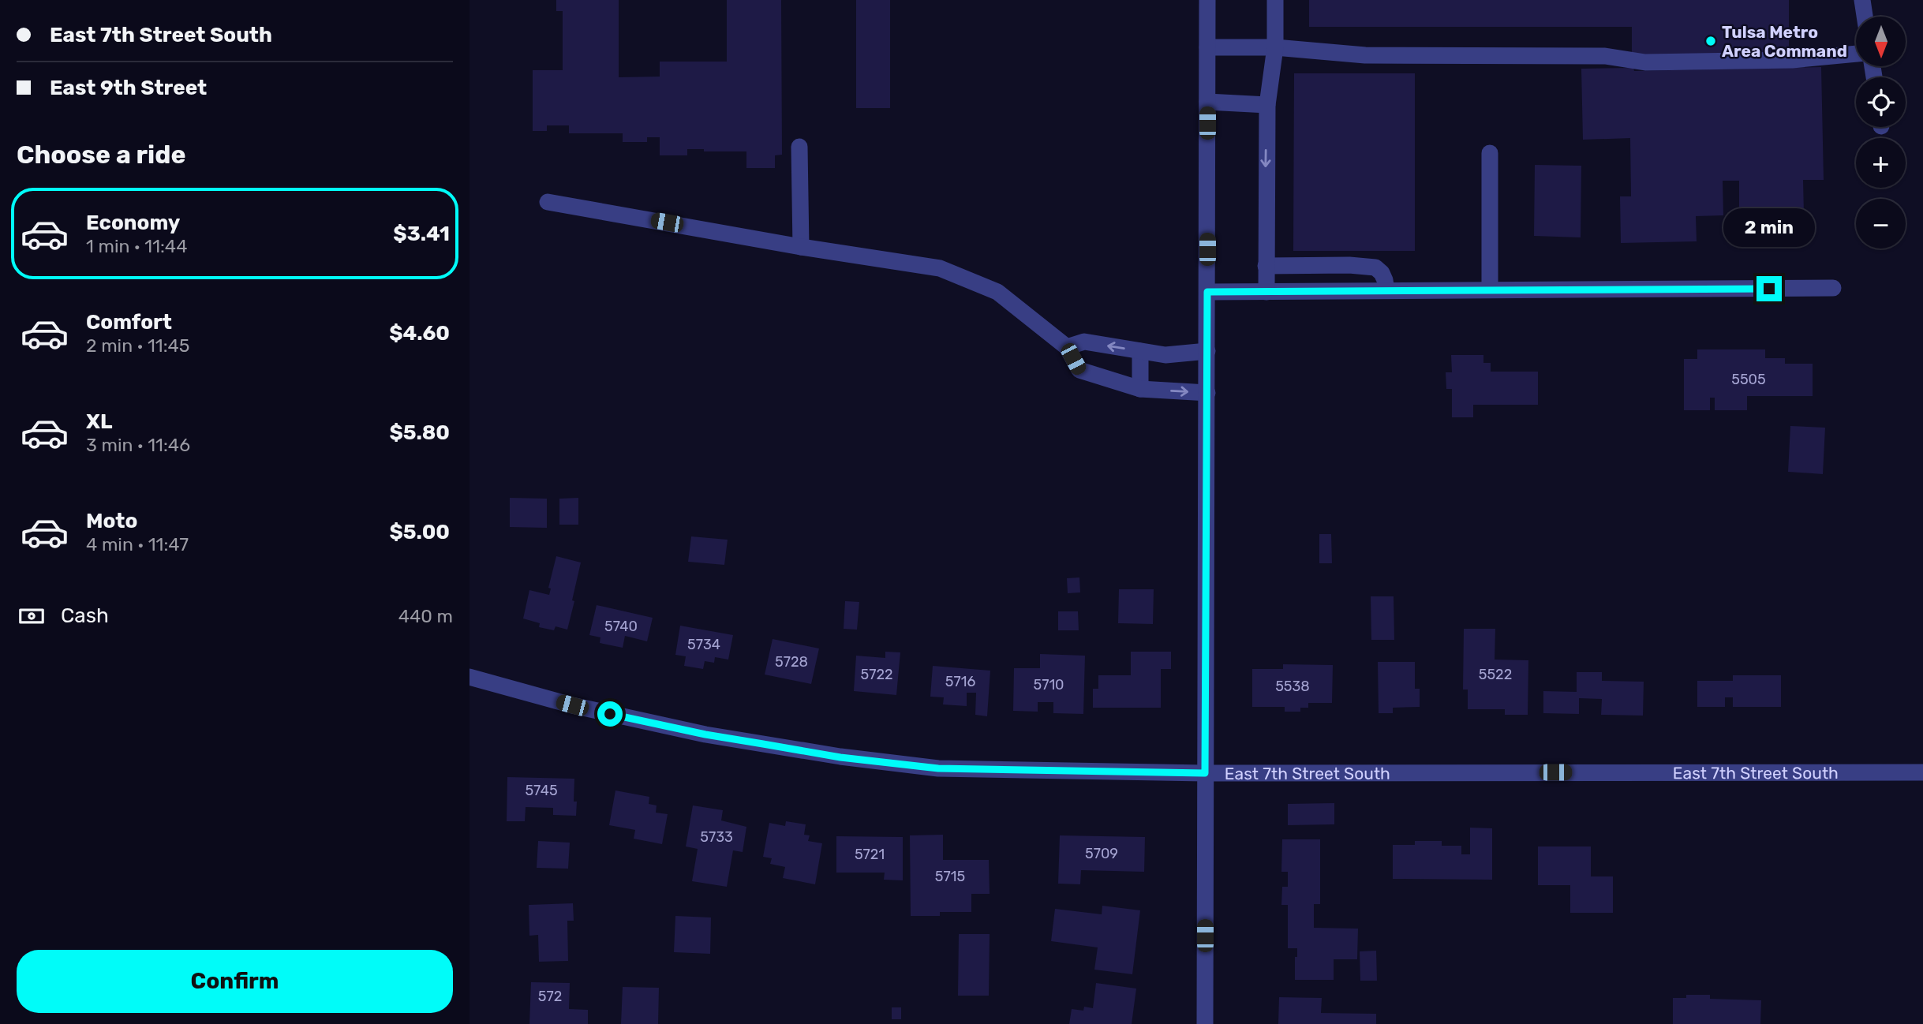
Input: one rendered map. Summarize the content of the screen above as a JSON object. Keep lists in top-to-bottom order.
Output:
{
  "streets": {
    "street": ["East 7th Street South"]
  },
  "places": ["Tulsa Metro Area Command"],
  "house_numbers": [
    "5505",
    "5740",
    "5734",
    "5728",
    "5722",
    "5522",
    "5716",
    "5710",
    "5538",
    "5745",
    "5733",
    "5709",
    "5721",
    "5715",
    "572"
  ],
  "north": "bottom",
  "page": {
    "banner": ["East 7th Street South", "East 9th Street"],
    "map_buttons": ["+", "−"],
    "heading": "Choose a ride",
    "list": [
      {
        "name": "Economy",
        "note": "1 min · 11:44",
        "value": "$3.41"
      },
      {
        "name": "Comfort",
        "note": "2 min · 11:45",
        "value": "$4.60"
      },
      {
        "name": "XL",
        "note": "3 min · 11:46",
        "value": "$5.80"
      },
      {
        "name": "Moto",
        "note": "4 min · 11:47",
        "value": "$5.00"
      }
    ],
    "bubble": "2 min",
    "pay": ["Cash", "440 m"],
    "buttons": "Confirm"
  }
}
